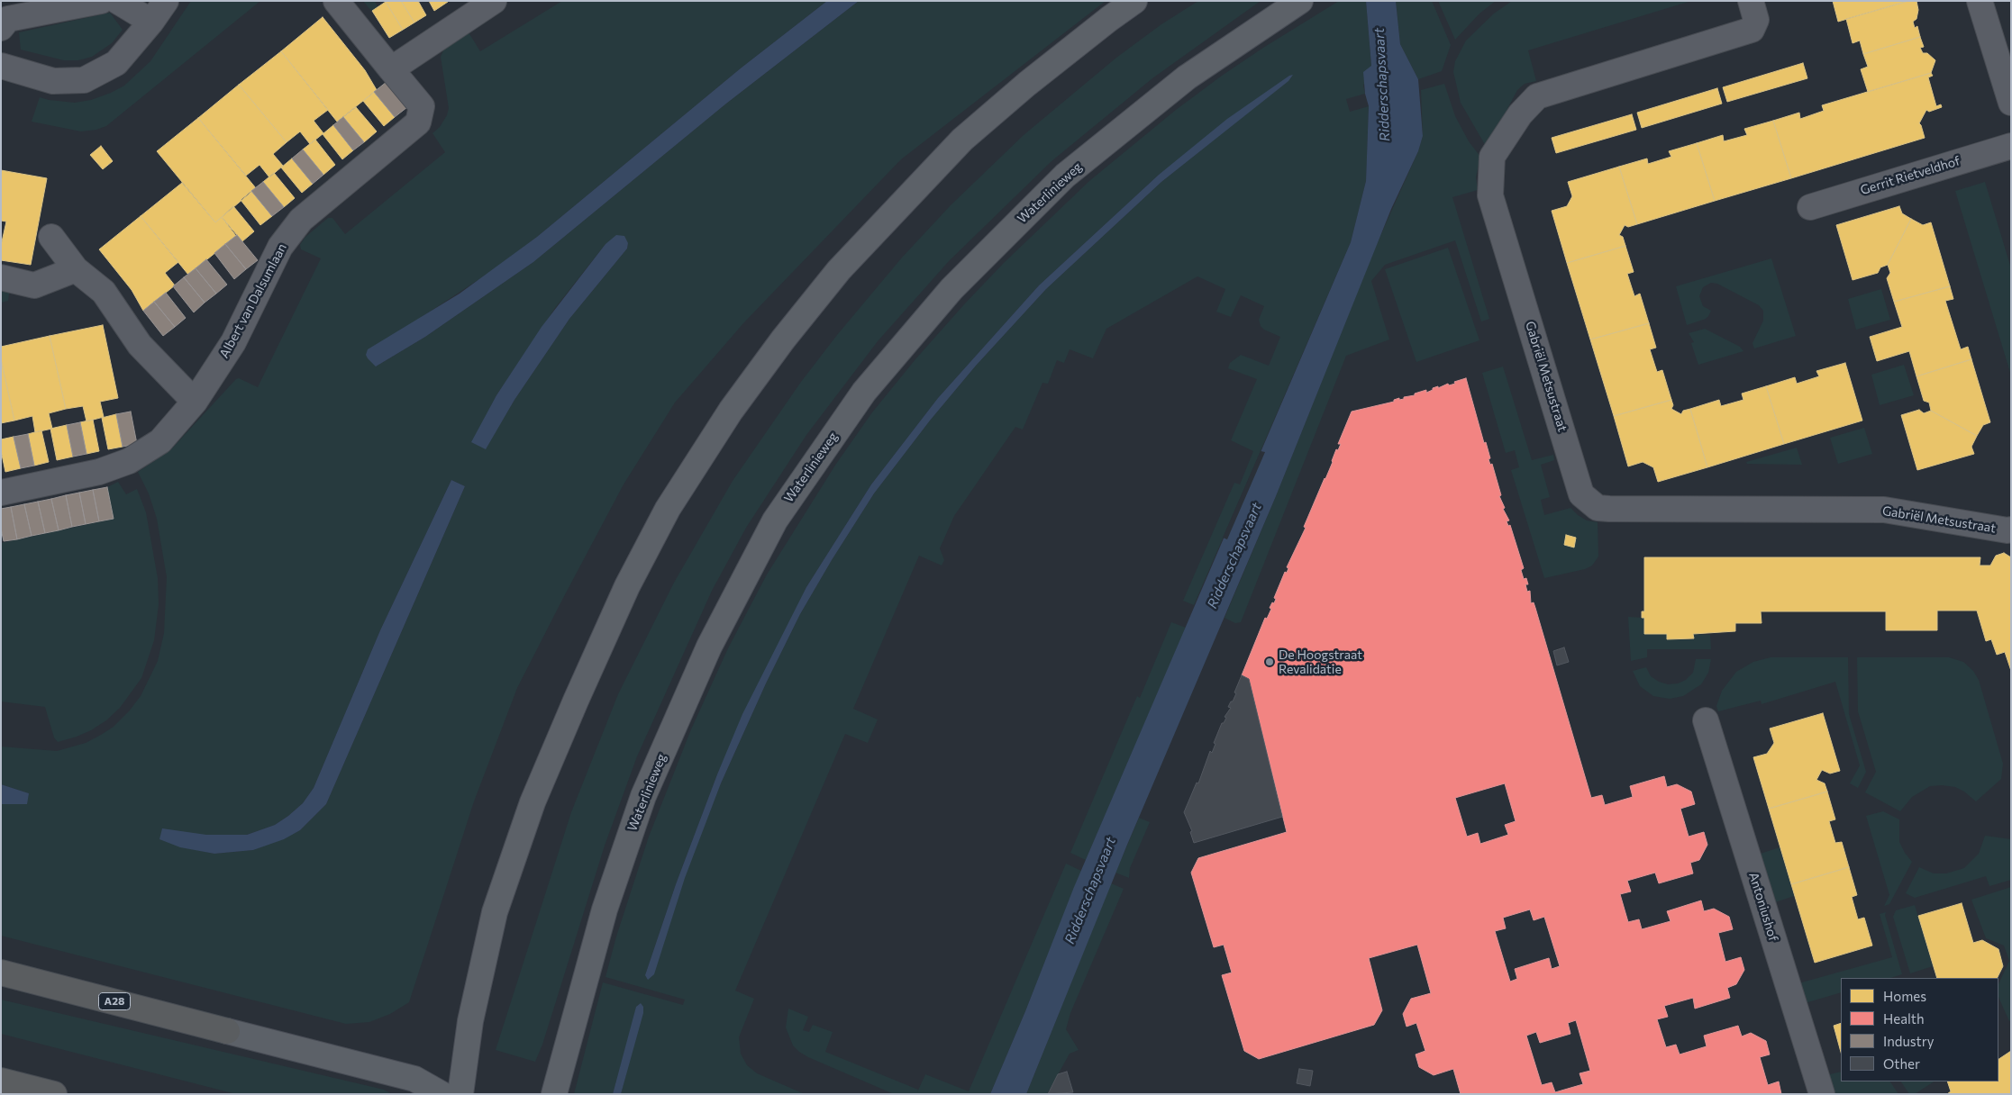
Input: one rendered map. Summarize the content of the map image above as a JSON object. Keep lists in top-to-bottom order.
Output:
{
  "streets": {
    "highway": ["A28"],
    "main road": ["Waterlinieweg"],
    "street": [
      "Gerrit Rietveldhof",
      "Albert van Dalsumlaan",
      "Gabriël Metsustraat",
      "Antoniushof"
    ]
  },
  "water": ["Ridderschapsvaart"],
  "places": ["De Hoogstraat Revalidatie"],
  "legend": [
    "Homes",
    "Health",
    "Industry",
    "Other"
  ]
}
